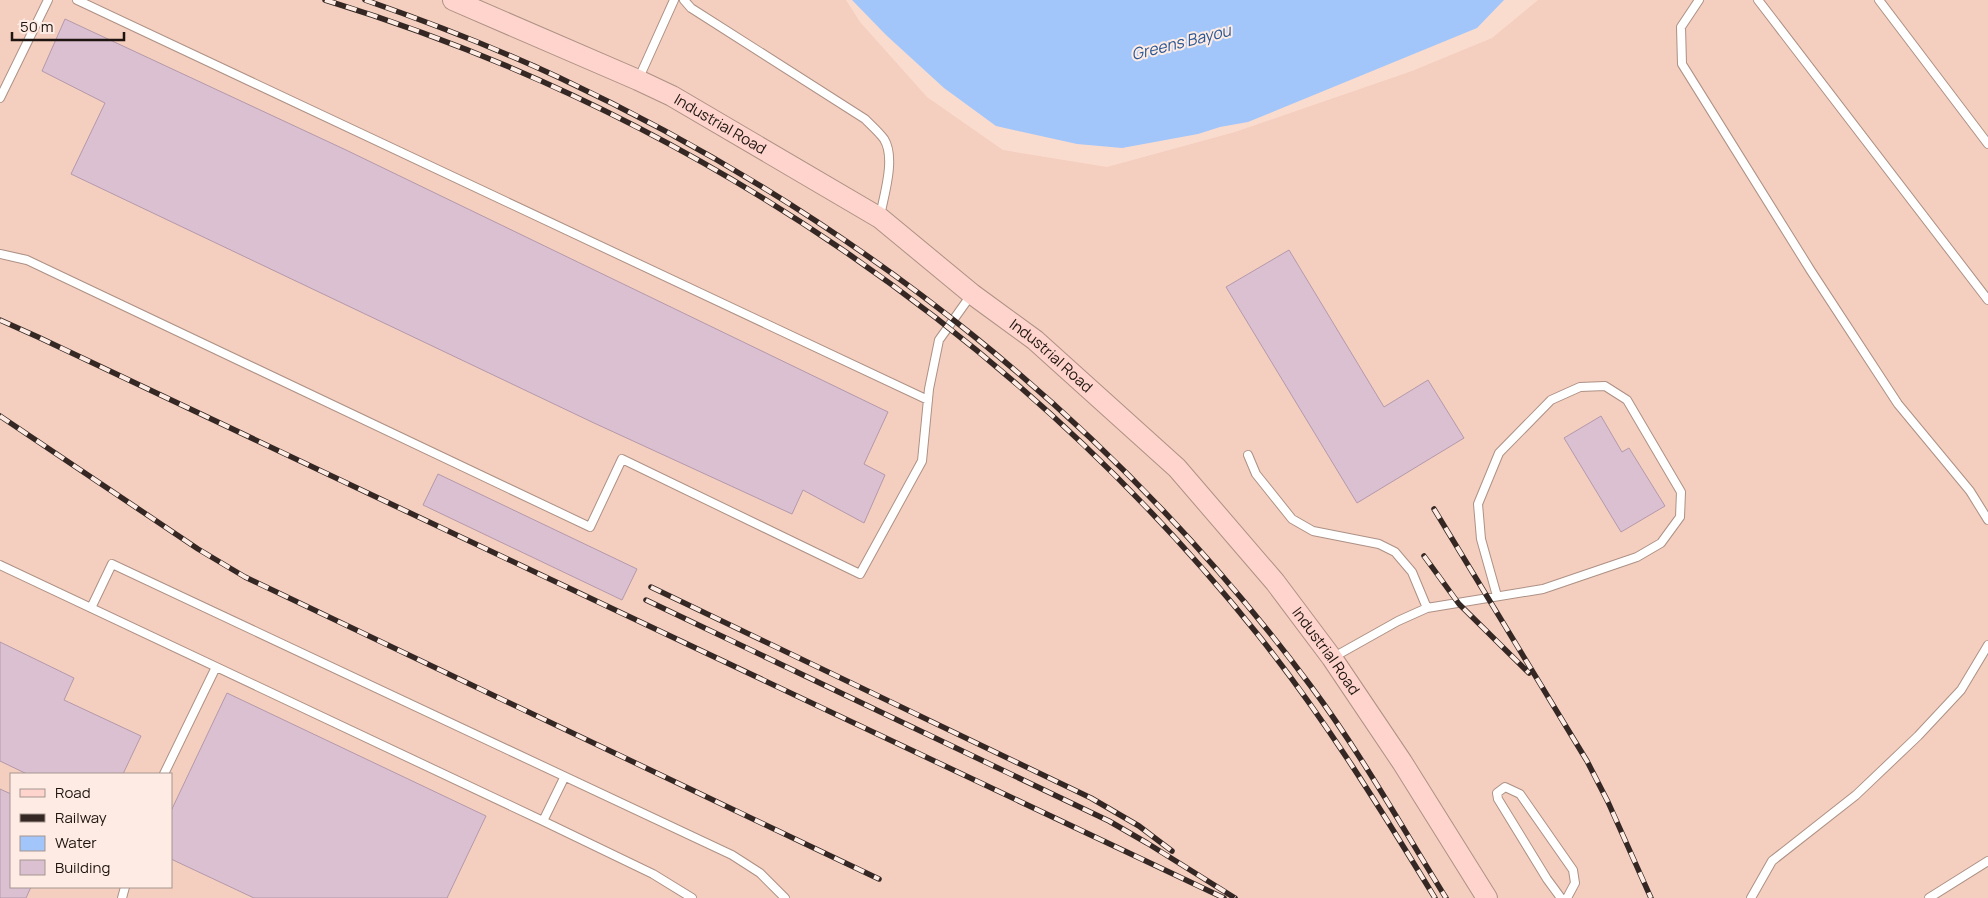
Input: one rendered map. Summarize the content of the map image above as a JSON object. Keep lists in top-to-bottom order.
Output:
{
  "streets": {
    "street": ["Industrial Road"]
  },
  "water": ["Greens Bayou"],
  "legend": [
    "Road",
    "Railway",
    "Water",
    "Building"
  ],
  "scale_bar": "50 m"
}
